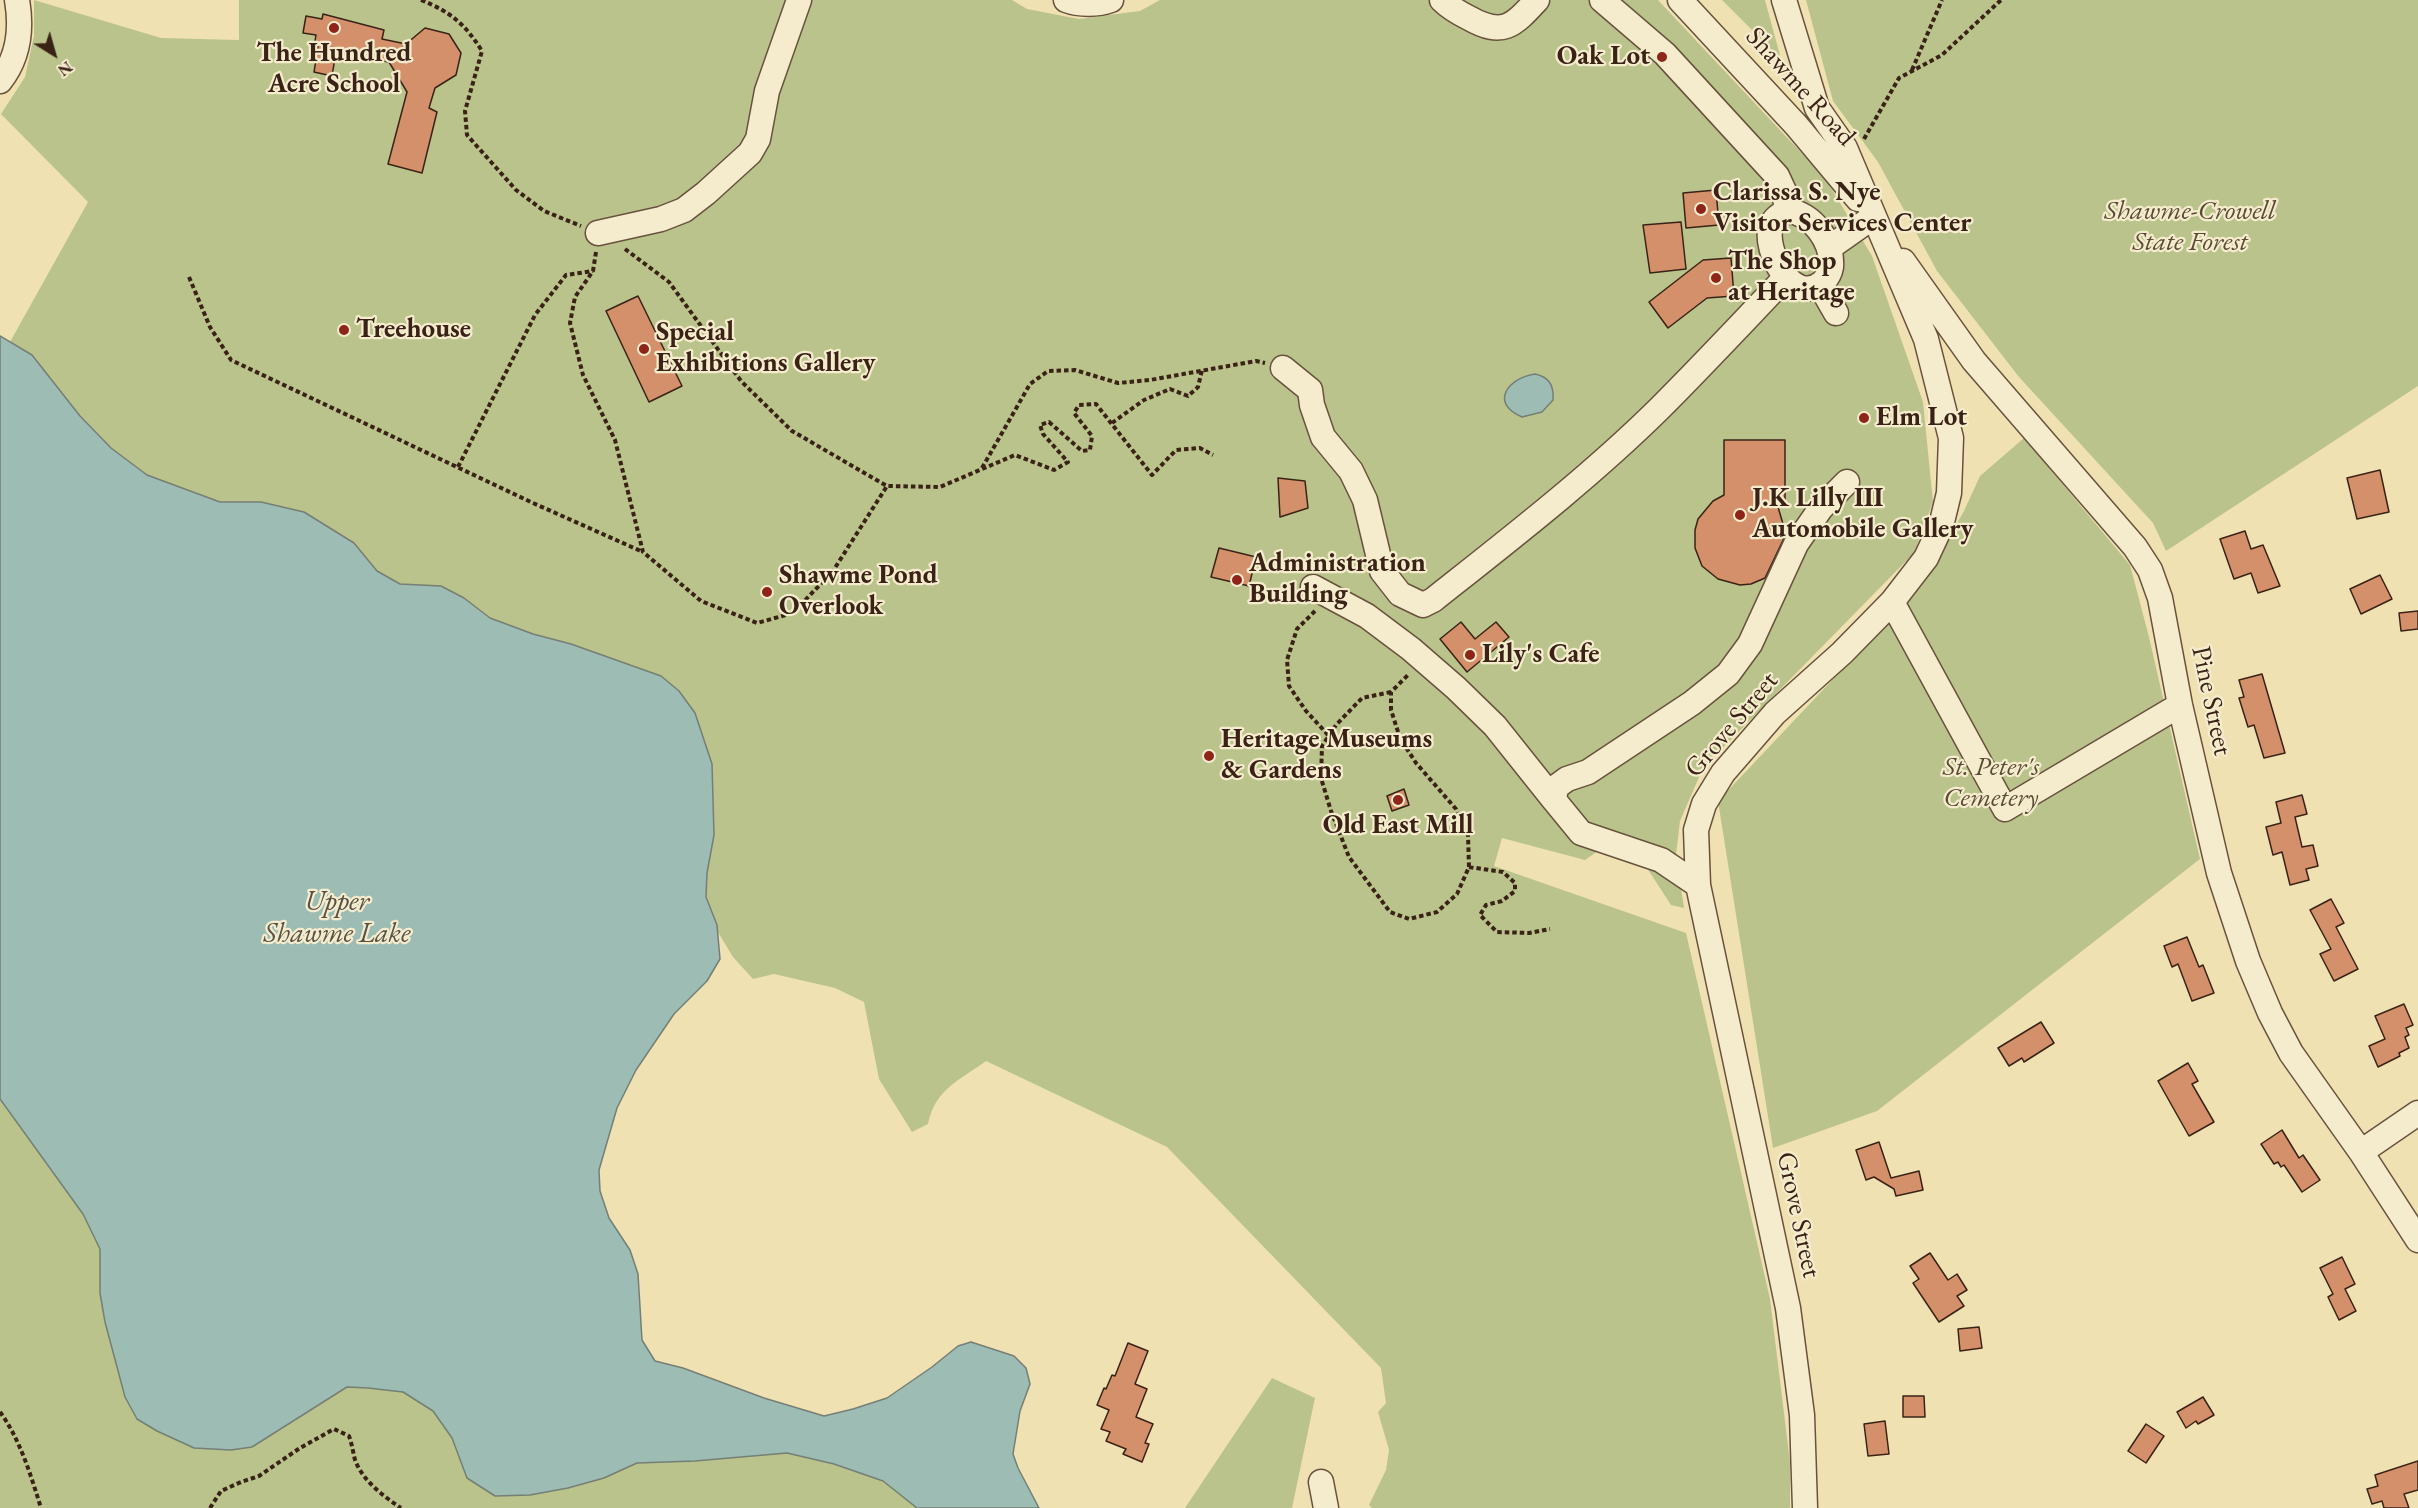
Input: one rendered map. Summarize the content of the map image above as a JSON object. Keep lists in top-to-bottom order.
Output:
{
  "streets": {
    "street": ["Shawme Road", "Pine Street", "Grove Street"]
  },
  "crossings": [
    ["Shawme Road", "Pine Street"],
    ["Shawme Road", "Grove Street"],
    ["Pine Street", "Grove Street"]
  ],
  "water": ["Upper Shawme Lake"],
  "parks": ["Shawme-Crowell State Forest", "St. Peter's Cemetery"],
  "places": [
    "The Hundred Acre School",
    "Oak Lot",
    "Clarissa S. Nye Visitor Services Center",
    "The Shop at Heritage",
    "Treehouse",
    "Special Exhibitions Gallery",
    "Elm Lot",
    "J.K Lilly III Automobile Gallery",
    "Administration Building",
    "Shawme Pond Overlook",
    "Lily's Cafe",
    "Heritage Museums & Gardens",
    "Old East Mill"
  ],
  "north": "bottom right"
}
